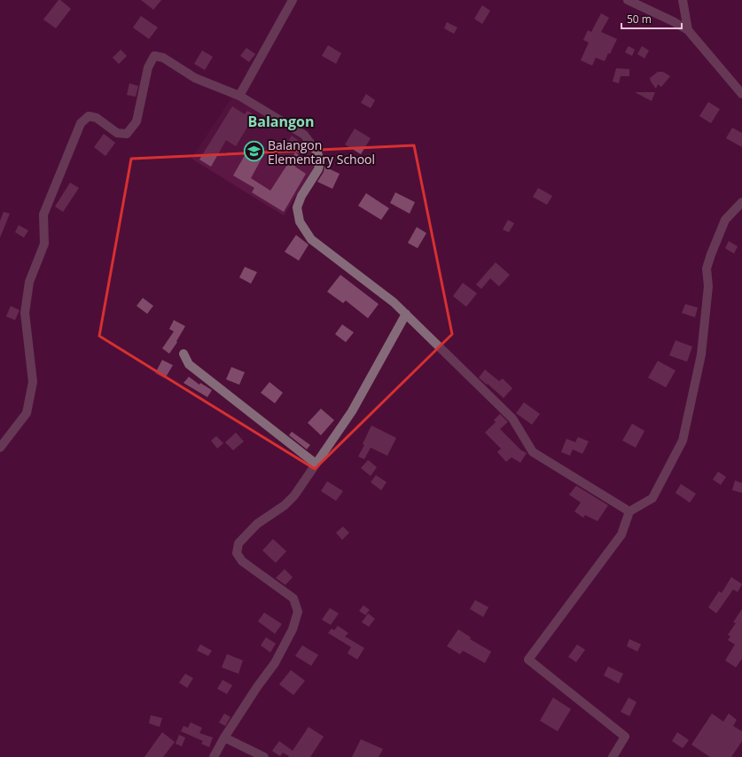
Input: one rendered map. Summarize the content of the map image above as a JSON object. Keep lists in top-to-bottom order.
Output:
{
  "districts": ["Balangon"],
  "places": {
    "school or university": ["Balangon Elementary School"]
  },
  "scale_bar": "50 m"
}
